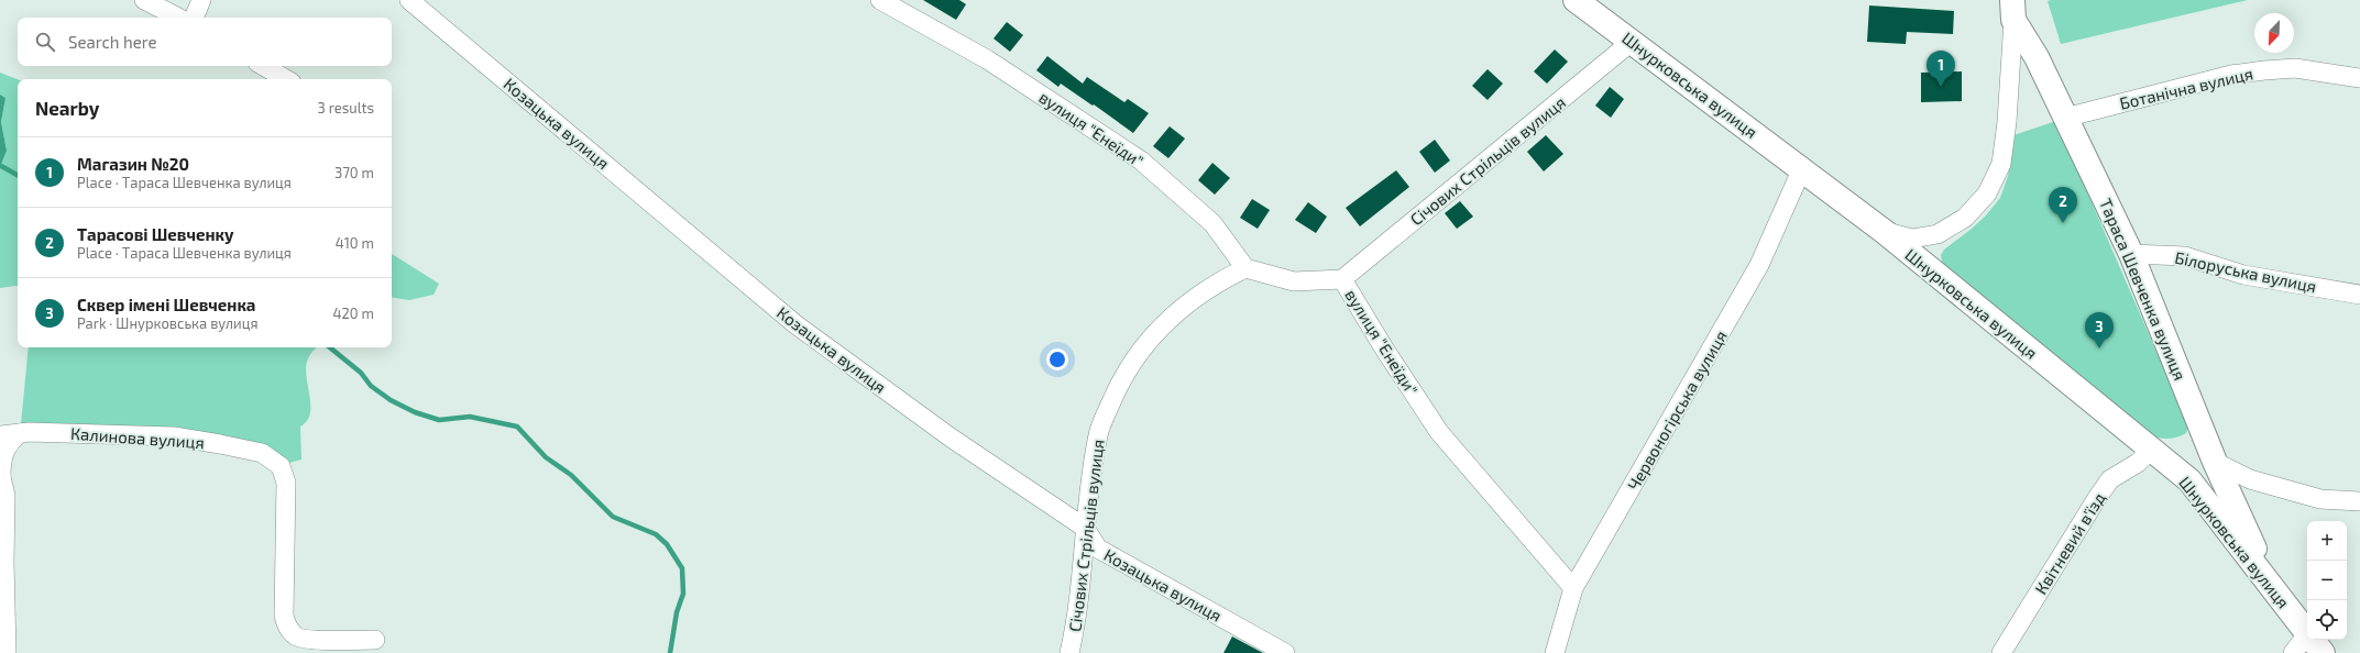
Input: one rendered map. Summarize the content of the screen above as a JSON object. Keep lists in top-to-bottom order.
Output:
{
  "streets": {
    "street": [
      "Шнурковська вулиця",
      "Ботанічна вулиця",
      "Козацька вулиця",
      "вулиця \"Енеїди\"",
      "Січових Стрільців вулиця",
      "Білоруська вулиця",
      "Тараса Шевченка вулиця",
      "Червоногірська вулиця",
      "Калинова вулиця",
      "Квітневий в'їзд"
    ]
  },
  "crossings": [
    ["Шнурковська вулиця", "Січових Стрільців вулиця"],
    ["Шнурковська вулиця", "Тараса Шевченка вулиця"],
    ["Шнурковська вулиця", "Червоногірська вулиця"],
    ["Шнурковська вулиця", "Квітневий в'їзд"],
    ["Ботанічна вулиця", "Тараса Шевченка вулиця"],
    ["Козацька вулиця", "Січових Стрільців вулиця"],
    ["вулиця \"Енеїди\"", "Січових Стрільців вулиця"],
    ["вулиця \"Енеїди\"", "Червоногірська вулиця"],
    ["Білоруська вулиця", "Тараса Шевченка вулиця"]
  ],
  "north": "bottom left",
  "page": {
    "search": "Search here",
    "pins": ["1", "2", "3"],
    "heading": ["Nearby", "3 results"],
    "list": [
      {
        "mark": "1",
        "name": "Магазин №20",
        "note": "Place · Тараса Шевченка вулиця",
        "value": "370 m"
      },
      {
        "mark": "2",
        "name": "Тарасові Шевченку",
        "note": "Place · Тараса Шевченка вулиця",
        "value": "410 m"
      },
      {
        "mark": "3",
        "name": "Сквер імені Шевченка",
        "note": "Park · Шнурковська вулиця",
        "value": "420 m"
      }
    ],
    "map_buttons": ["+", "−"]
  }
}
